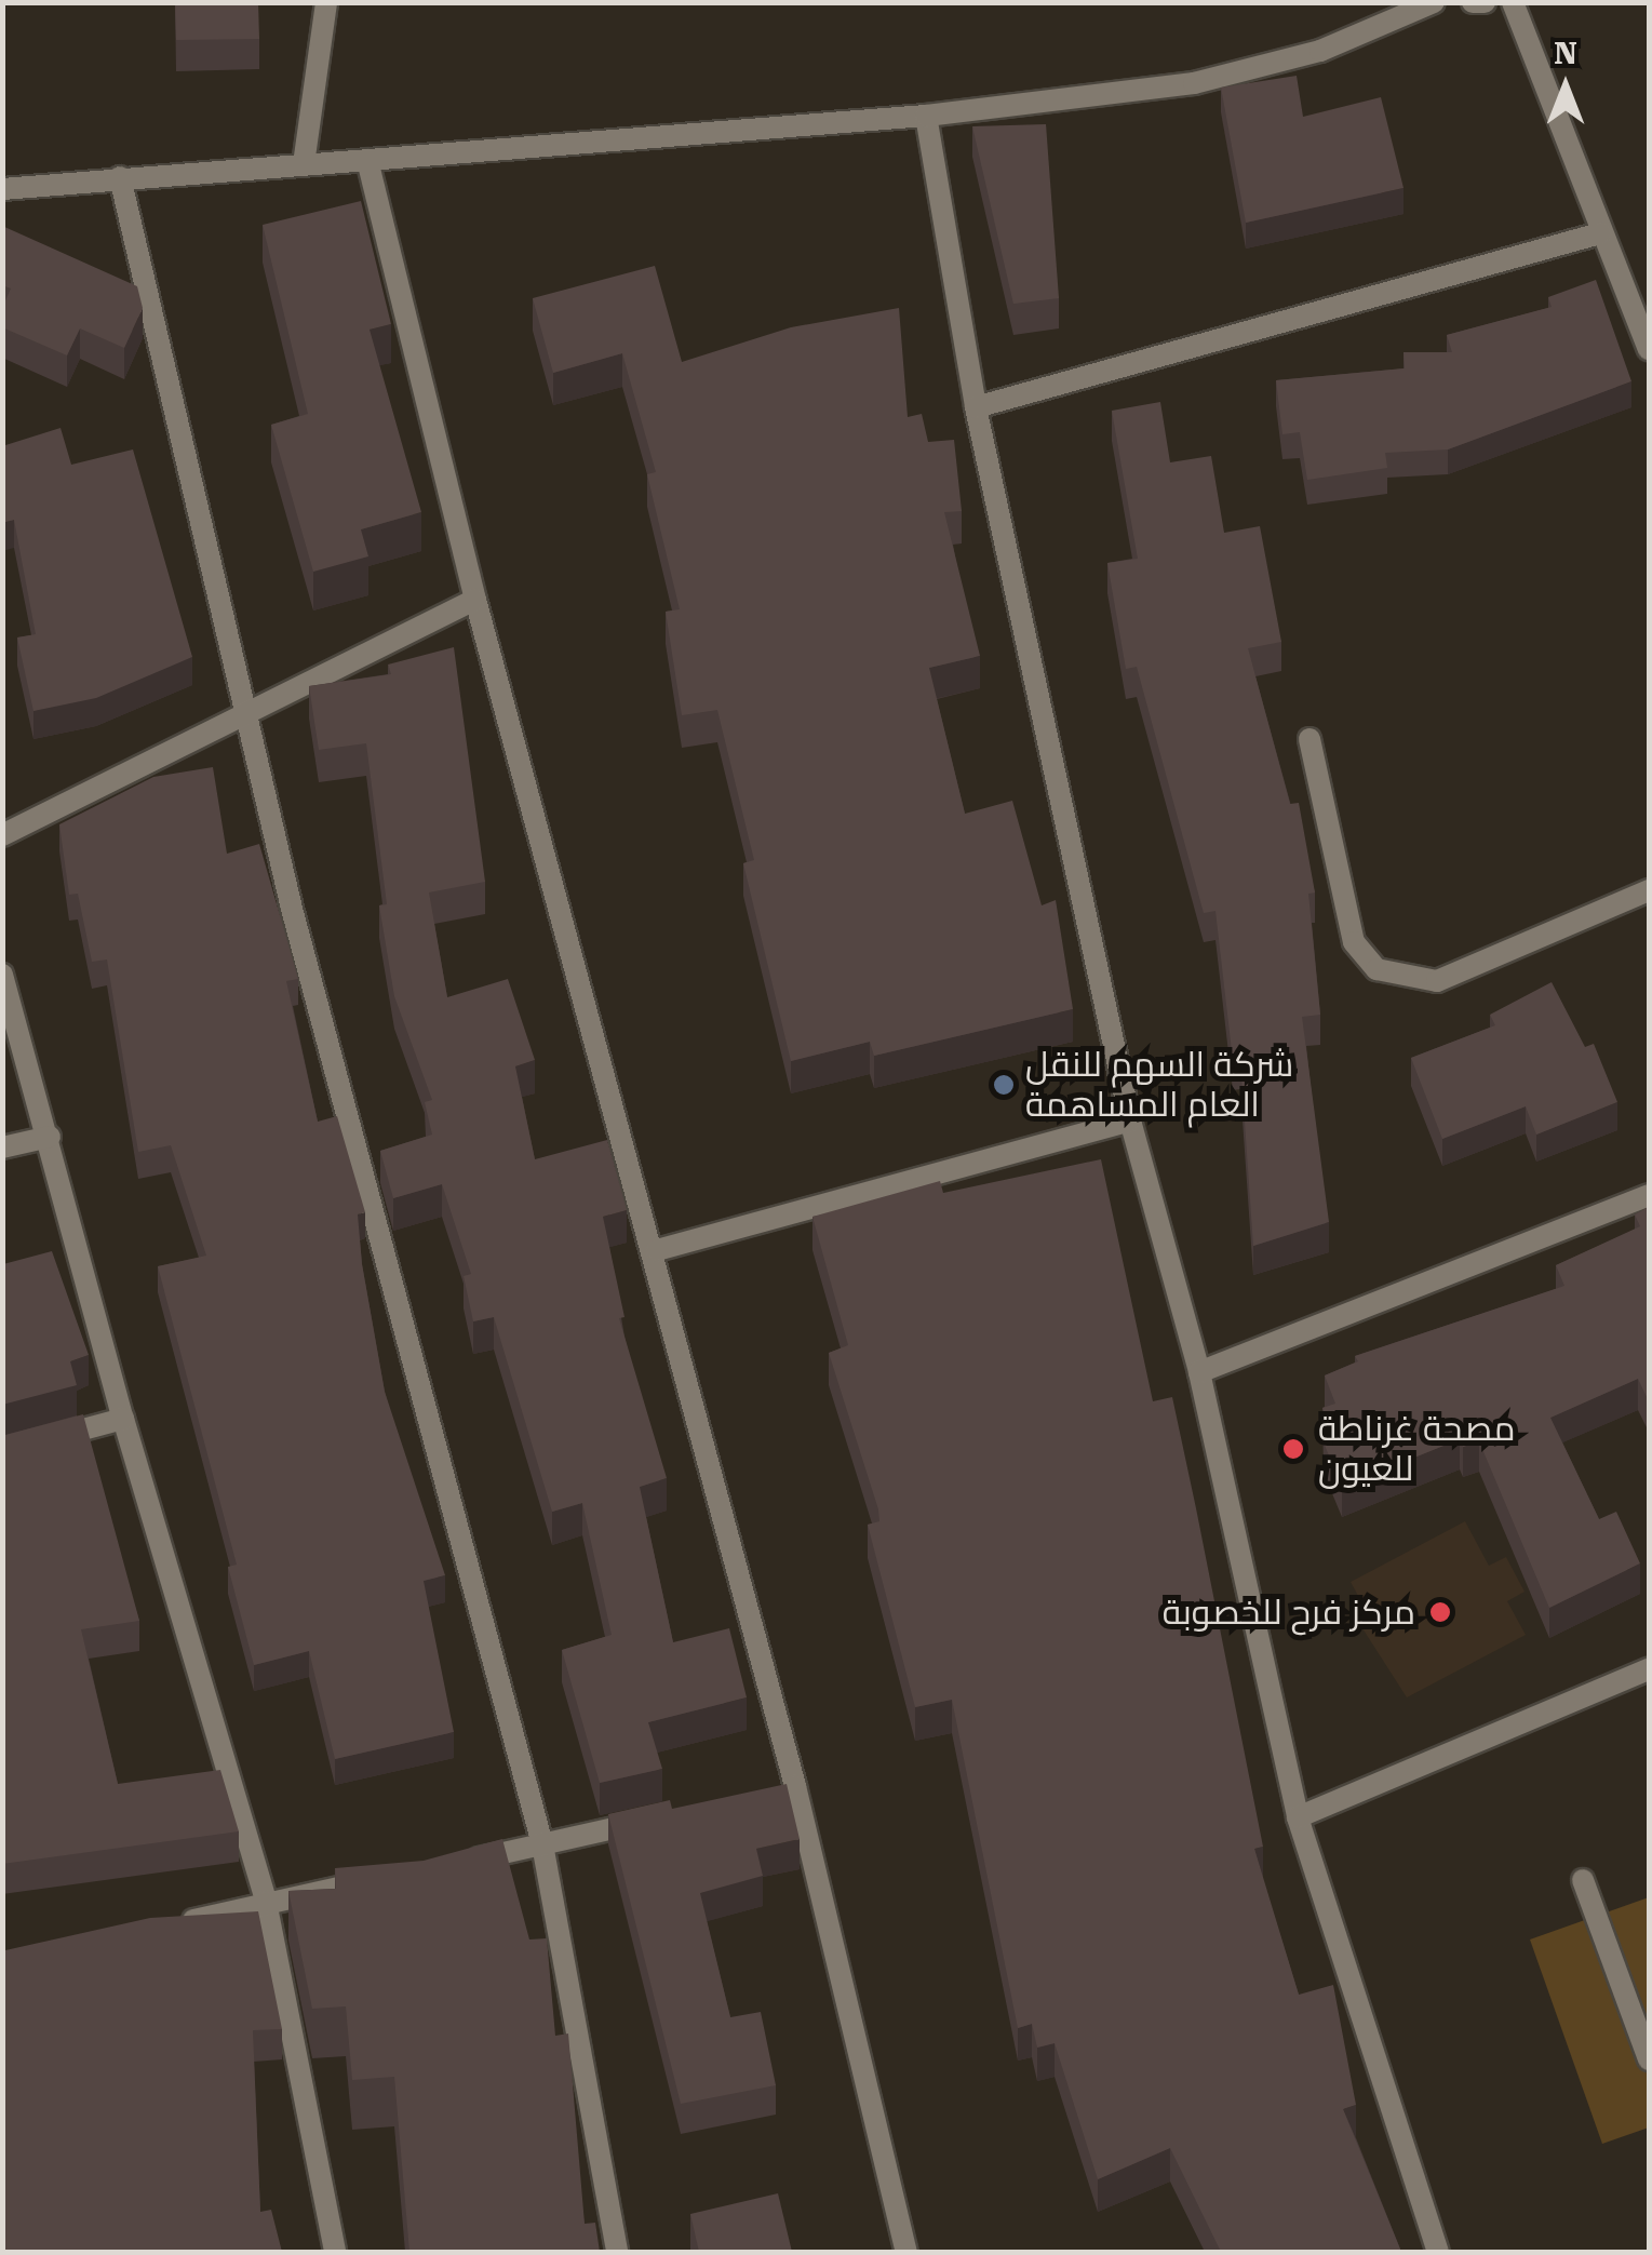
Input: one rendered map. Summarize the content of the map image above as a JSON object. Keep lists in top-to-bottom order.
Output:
{
  "places": ["شركة السهم للنقل العام المساهمة", "مصحة غرناطة للعيون", "مركز فرح للخصوبة"],
  "north": "top"
}
